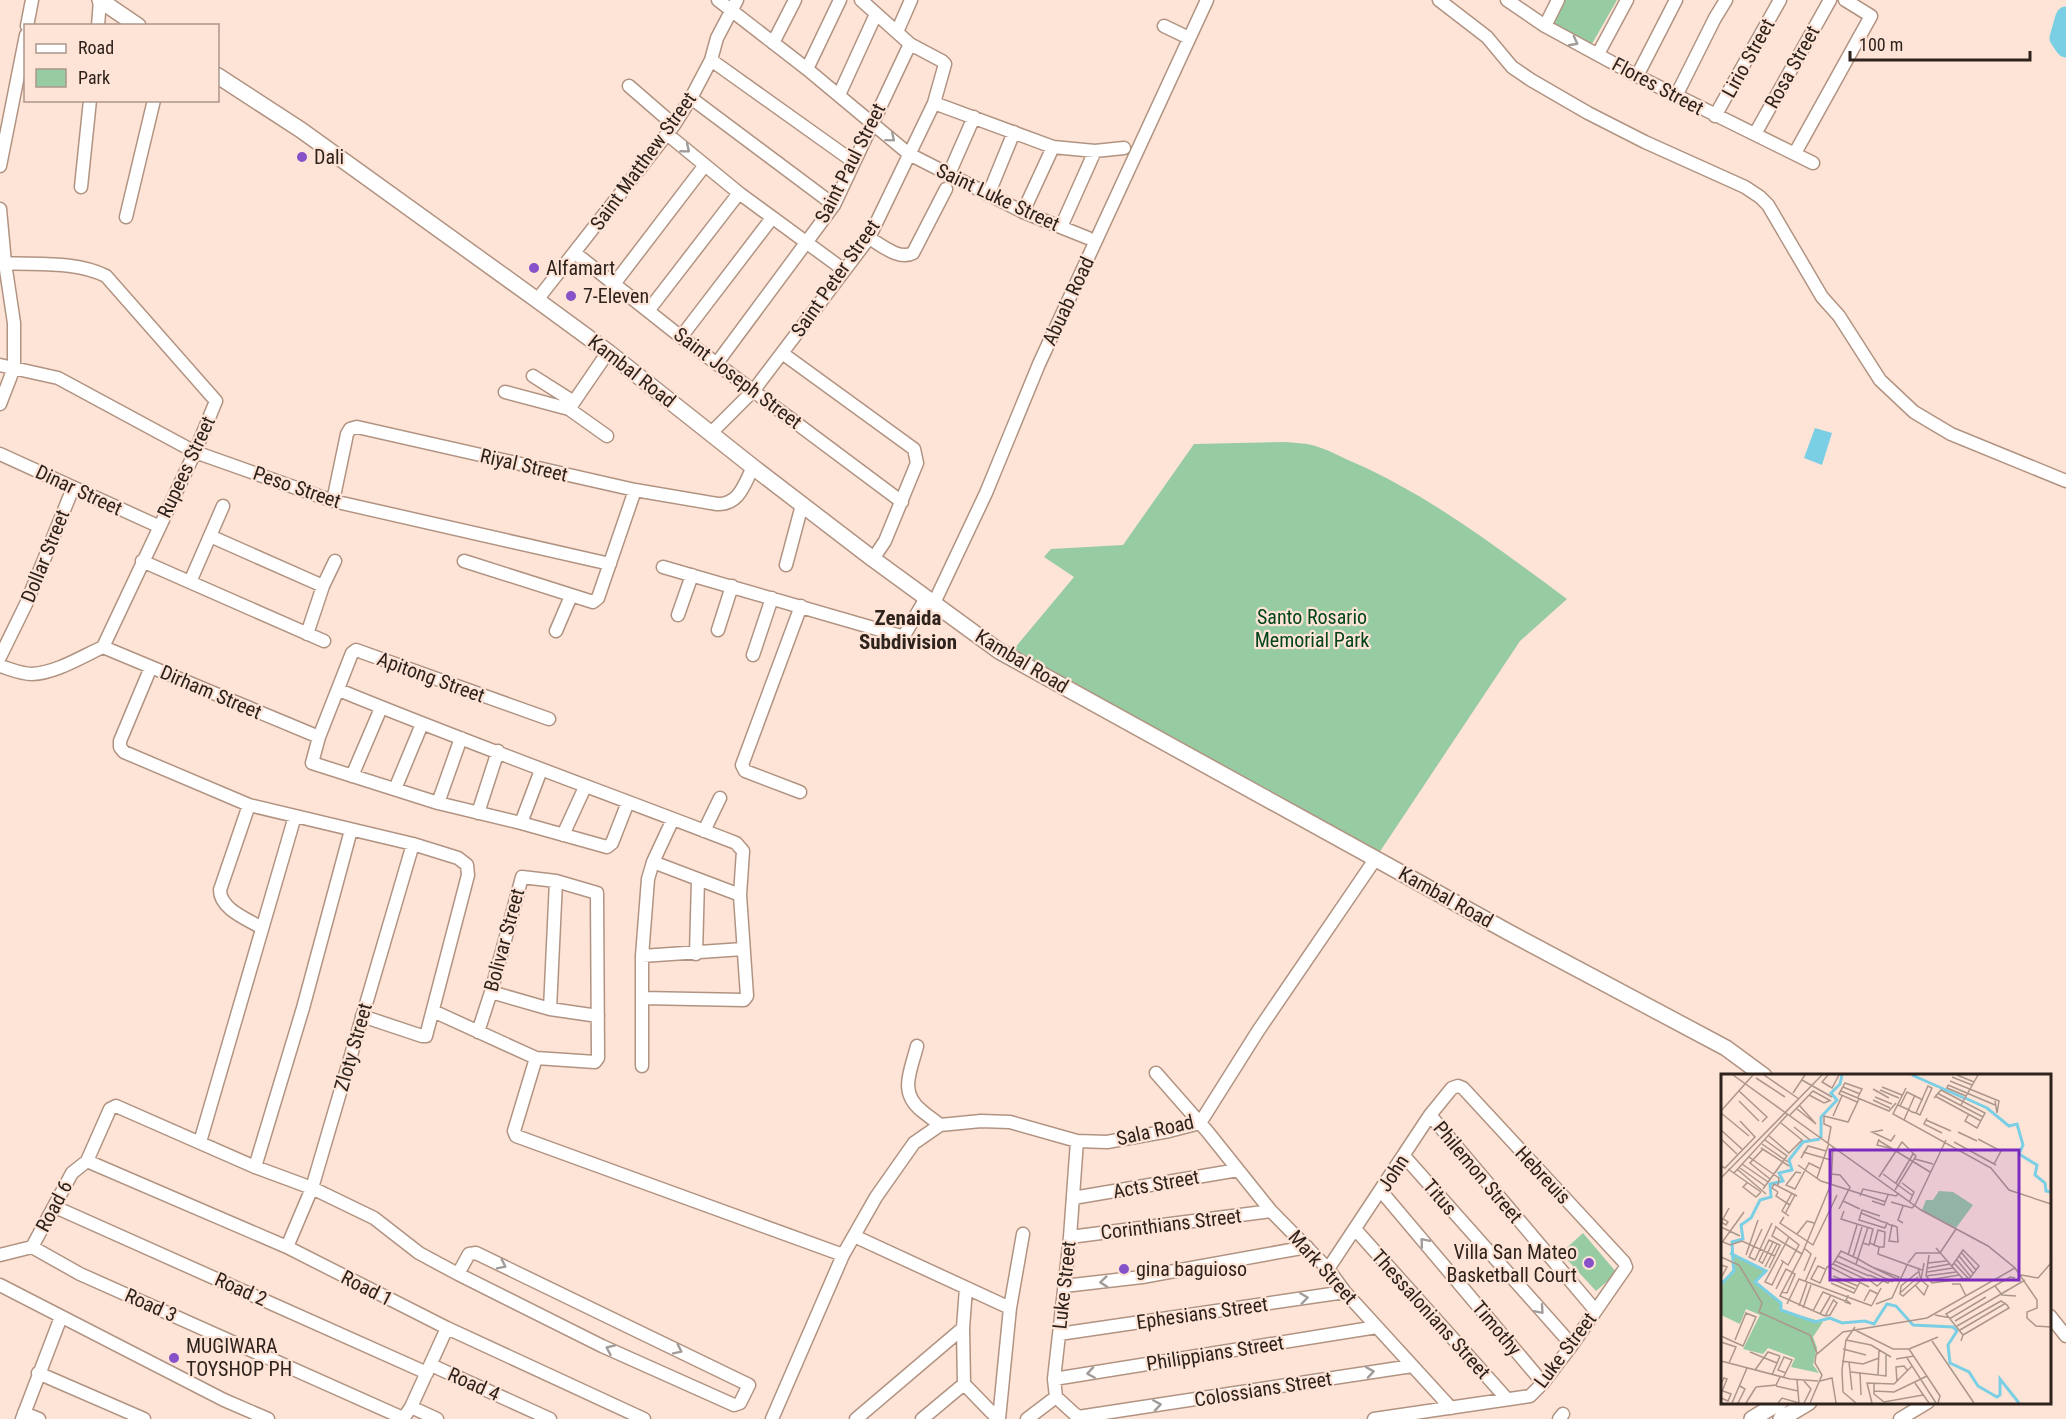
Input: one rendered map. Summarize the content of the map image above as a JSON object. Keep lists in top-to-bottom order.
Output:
{
  "streets": {
    "main road": ["Kambal Road"],
    "street": [
      "Lirio Street",
      "Rosa Street",
      "Flores Street",
      "Saint Matthew Street",
      "Saint Paul Street",
      "Saint Luke Street",
      "Saint Peter Street",
      "Abuab Road",
      "Saint Joseph Street",
      "Riyal Street",
      "Rupees Street",
      "Peso Street",
      "Dinar Street",
      "Dollar Street",
      "Apitong Street",
      "Dirham Street",
      "Bolivar Street",
      "Zloty Street",
      "Sala Road",
      "Philemon Street",
      "John",
      "Hebreuis",
      "Acts Street",
      "Titus",
      "Road 6",
      "Corinthians Street",
      "Mark Street",
      "Luke Street",
      "Road 1",
      "Road 2",
      "Road 3",
      "Ephesians Street",
      "Thessalonians Street",
      "Timothy",
      "Philippians Street",
      "Road 4",
      "Colossians Street"
    ]
  },
  "crossings": [
    ["Lirio Street", "Flores Street"],
    ["Rosa Street", "Flores Street"],
    ["Saint Matthew Street", "Saint Luke Street"],
    ["Saint Matthew Street", "Kambal Road"],
    ["Saint Matthew Street", "Saint Joseph Street"],
    ["Saint Paul Street", "Saint Luke Street"],
    ["Saint Paul Street", "Saint Peter Street"],
    ["Saint Paul Street", "Saint Joseph Street"],
    ["Saint Luke Street", "Saint Peter Street"],
    ["Saint Peter Street", "Kambal Road"],
    ["Saint Peter Street", "Saint Joseph Street"],
    ["Abuab Road", "Kambal Road"],
    ["Kambal Road", "Riyal Street"],
    ["Kambal Road", "Sala Road"],
    ["Riyal Street", "Peso Street"],
    ["Rupees Street", "Peso Street"],
    ["Rupees Street", "Dinar Street"],
    ["Rupees Street", "Dirham Street"],
    ["Dinar Street", "Dollar Street"],
    ["Zloty Street", "Road 1"],
    ["Sala Road", "Mark Street"],
    ["Sala Road", "Luke Street"],
    ["Philemon Street", "John"],
    ["Philemon Street", "Luke Street"],
    ["John", "Hebreuis"],
    ["John", "Titus"],
    ["John", "Mark Street"],
    ["John", "Thessalonians Street"],
    ["John", "Timothy"],
    ["Hebreuis", "Luke Street"],
    ["Acts Street", "Mark Street"],
    ["Acts Street", "Luke Street"],
    ["Titus", "Luke Street"],
    ["Road 6", "Road 1"],
    ["Road 6", "Road 2"],
    ["Road 6", "Road 3"],
    ["Corinthians Street", "Mark Street"],
    ["Corinthians Street", "Luke Street"],
    ["Mark Street", "Luke Street"],
    ["Mark Street", "Ephesians Street"],
    ["Mark Street", "Philippians Street"],
    ["Mark Street", "Colossians Street"],
    ["Luke Street", "Ephesians Street"],
    ["Luke Street", "Thessalonians Street"],
    ["Luke Street", "Timothy"],
    ["Luke Street", "Philippians Street"],
    ["Road 2", "Road 4"]
  ],
  "one_way": ["Titus", "Timothy", "Colossians Street"],
  "districts": ["Zenaida Subdivision"],
  "parks": ["Santo Rosario Memorial Park"],
  "places": [
    "Dali",
    "Alfamart",
    "7-Eleven",
    "Villa San Mateo Basketball Court",
    "gina baguioso",
    "MUGIWARA TOYSHOP PH"
  ],
  "legend": ["Road", "Park"],
  "scale_bar": "100 m"
}
